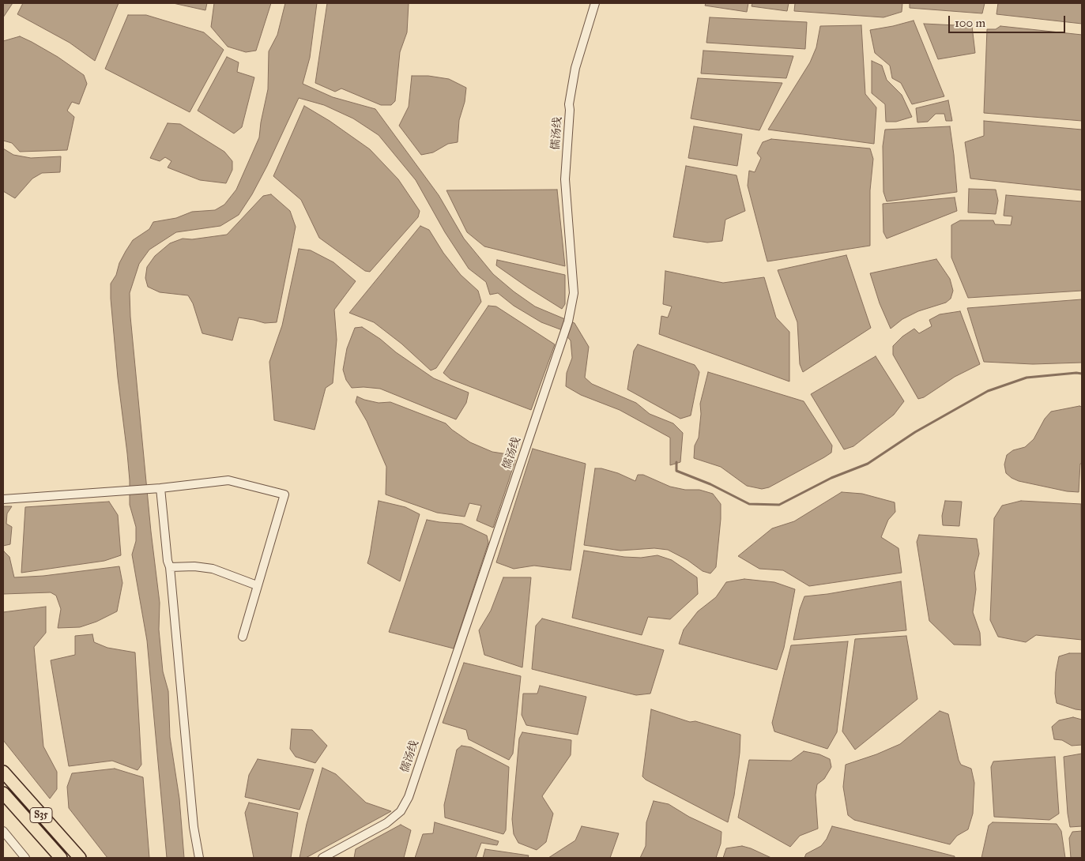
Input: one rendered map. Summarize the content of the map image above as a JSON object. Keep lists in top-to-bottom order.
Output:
{
  "streets": {
    "highway": ["S35"],
    "street": ["儒汤线"]
  },
  "scale_bar": "100 m"
}
